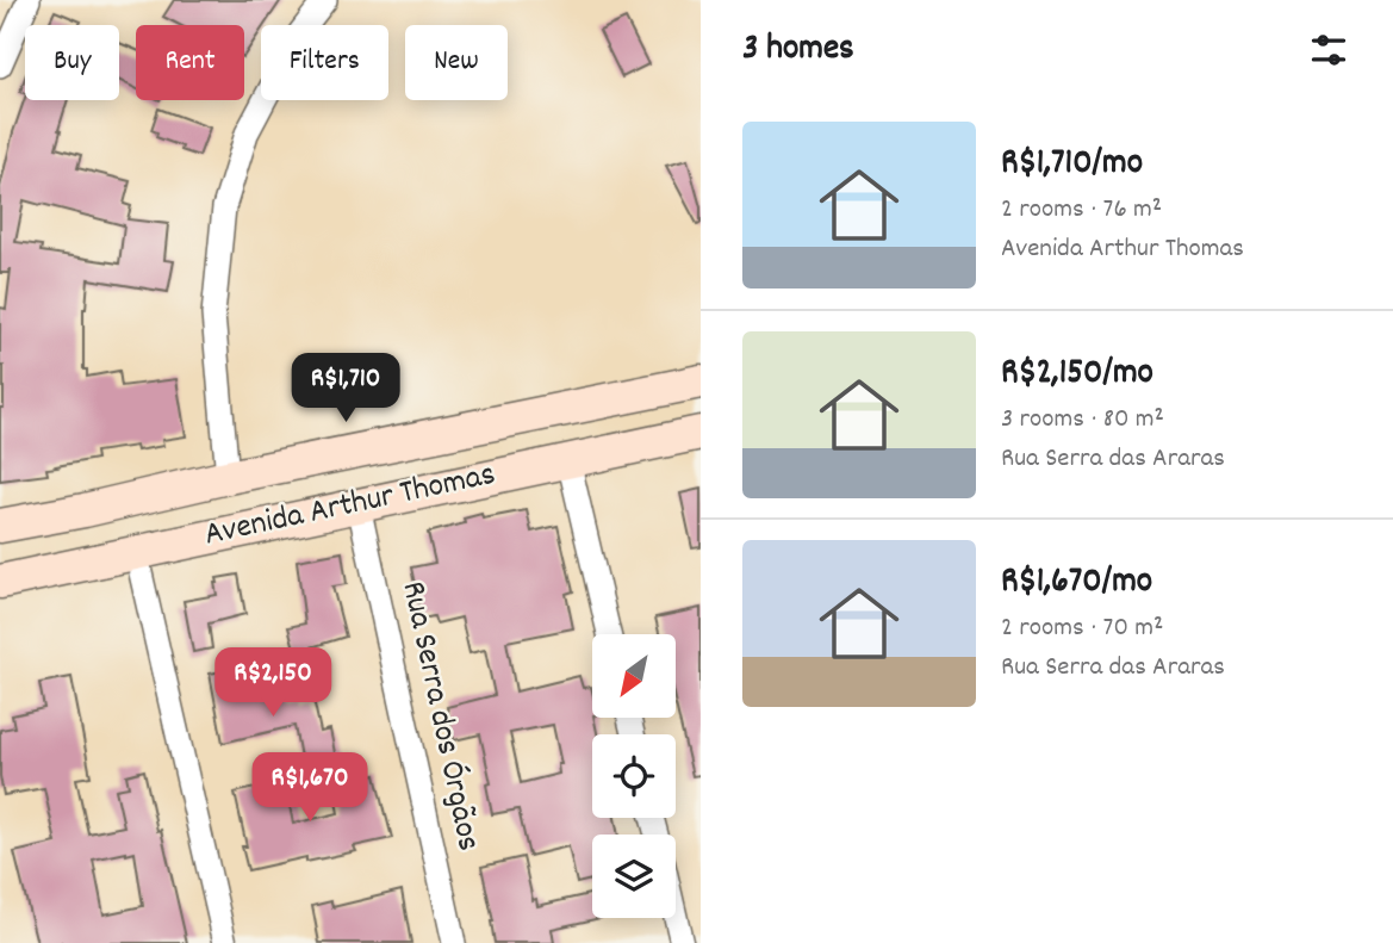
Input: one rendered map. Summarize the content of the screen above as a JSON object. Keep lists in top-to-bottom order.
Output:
{
  "streets": {
    "main road": ["Avenida Arthur Thomas"],
    "street": ["Rua Serra dos Órgãos"]
  },
  "crossings": [
    ["Avenida Arthur Thomas", "Rua Serra dos Órgãos"]
  ],
  "north": "bottom left",
  "page": {
    "heading": "3 homes",
    "chip": [
      "Buy",
      "Rent",
      "Filters",
      "New"
    ],
    "list": [
      {
        "name": "R$1,710/mo",
        "note": "2 rooms · 76 m² · Avenida Arthur Thomas"
      },
      {
        "name": "R$2,150/mo",
        "note": "3 rooms · 80 m² · Rua Serra das Araras"
      },
      {
        "name": "R$1,670/mo",
        "note": "2 rooms · 70 m² · Rua Serra das Araras"
      }
    ],
    "price": ["R$1,710", "R$2,150", "R$1,670"]
  }
}
